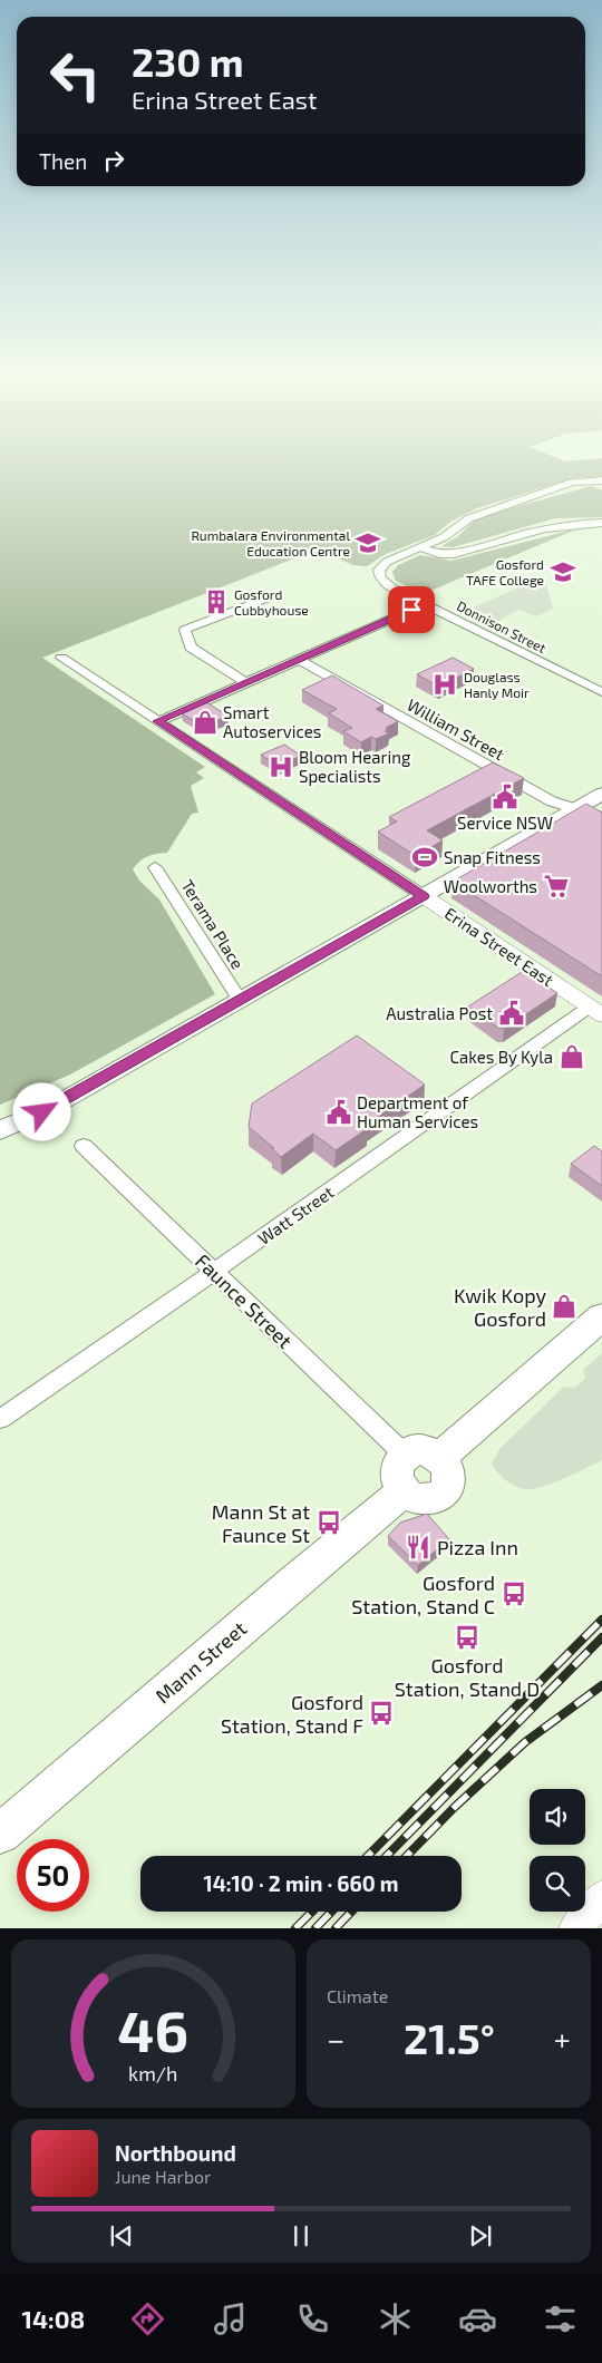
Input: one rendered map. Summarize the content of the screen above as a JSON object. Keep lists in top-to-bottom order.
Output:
{
  "streets": {
    "main road": ["Mann Street"],
    "street": [
      "Donnison Street",
      "William Street",
      "Terama Place",
      "Erina Street East",
      "Watt Street",
      "Faunce Street"
    ]
  },
  "crossings": [
    ["Erina Street East", "Watt Street"],
    ["Watt Street", "Faunce Street"],
    ["Faunce Street", "Mann Street"]
  ],
  "places": {
    "school or university": ["Rumbalara Environmental Education Centre", "Gosford TAFE College"],
    "building": ["Gosford Cubbyhouse"],
    "hospital": ["Douglass Hanly Moir", "Bloom Hearing Specialists"],
    "shop": ["Smart Autoservices", "Cakes By Kyla", "Kwik Kopy Gosford"],
    "public building": ["Service NSW", "Australia Post", "Department of Human Services"],
    "sports": ["Snap Fitness"],
    "supermarket": ["Woolworths"],
    "bus stop": [
      "Mann St at Faunce St",
      "Gosford Station, Stand C",
      "Gosford Station, Stand D",
      "Gosford Station, Stand F"
    ],
    "restaurant": ["Pizza Inn"]
  },
  "page": {
    "turn": ["230 m", "Erina Street East"],
    "then": "Then",
    "limit": "50",
    "trip": "14:10 · 2 min · 660 m",
    "tile": "Climate",
    "heat": ["−", "21.5°", "+"],
    "song": ["Northbound", "June Harbor"],
    "tabs": "14:08",
    "gauge": ["46", "km/h"]
  }
}
